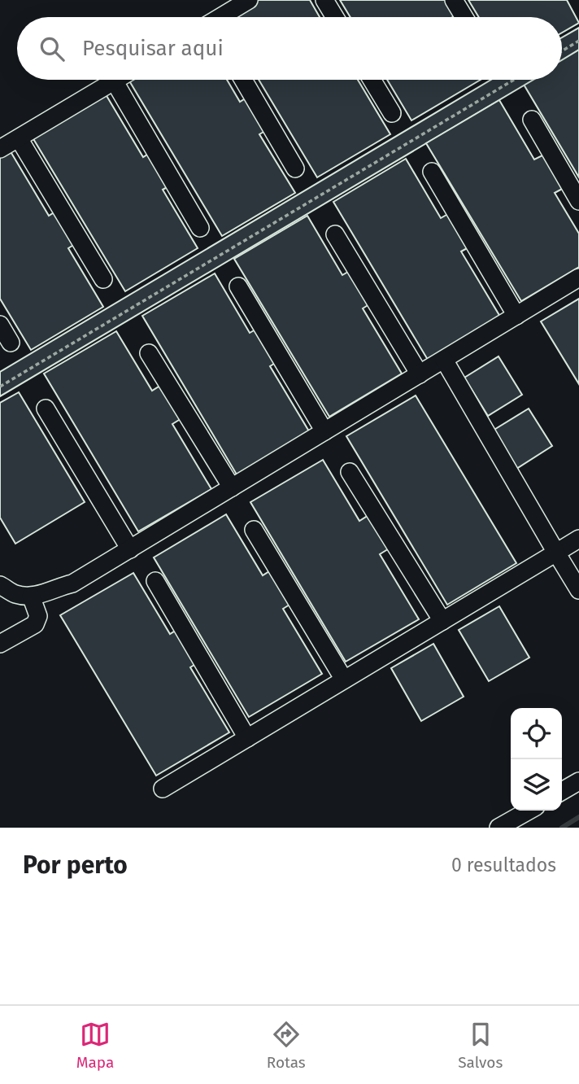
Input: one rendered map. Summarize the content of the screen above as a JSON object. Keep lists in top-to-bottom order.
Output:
{
  "page": {
    "search": "Pesquisar aqui",
    "heading": ["Por perto", "0 resultados"],
    "nav": ["Mapa", "Rotas", "Salvos"]
  }
}
